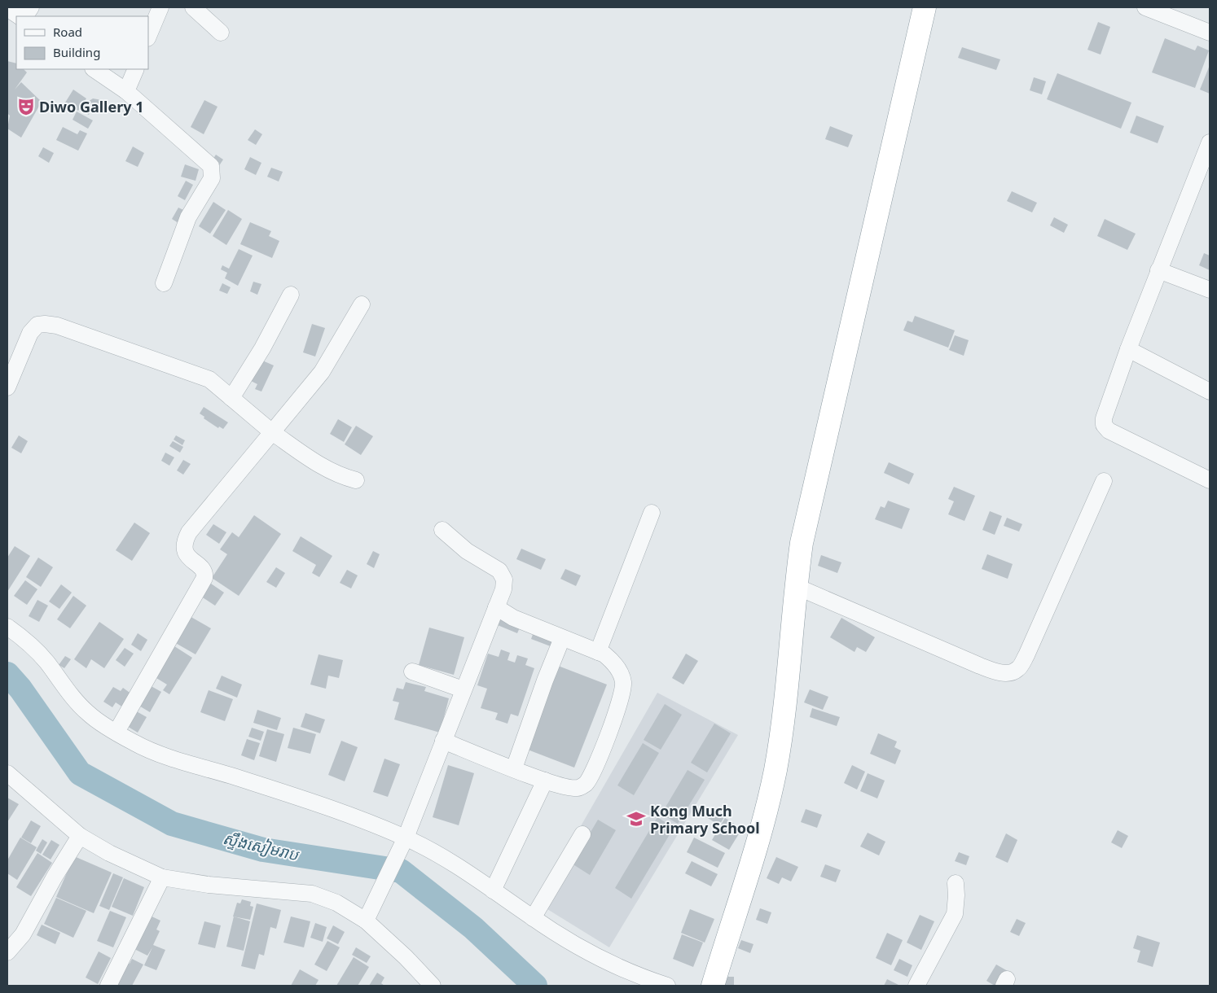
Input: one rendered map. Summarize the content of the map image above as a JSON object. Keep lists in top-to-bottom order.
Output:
{
  "water": ["ស្ទឹងសៀមរាប"],
  "places": {
    "theatre": ["Diwo Gallery 1"],
    "school or university": ["Kong Much Primary School"]
  },
  "legend": ["Road", "Building"]
}
